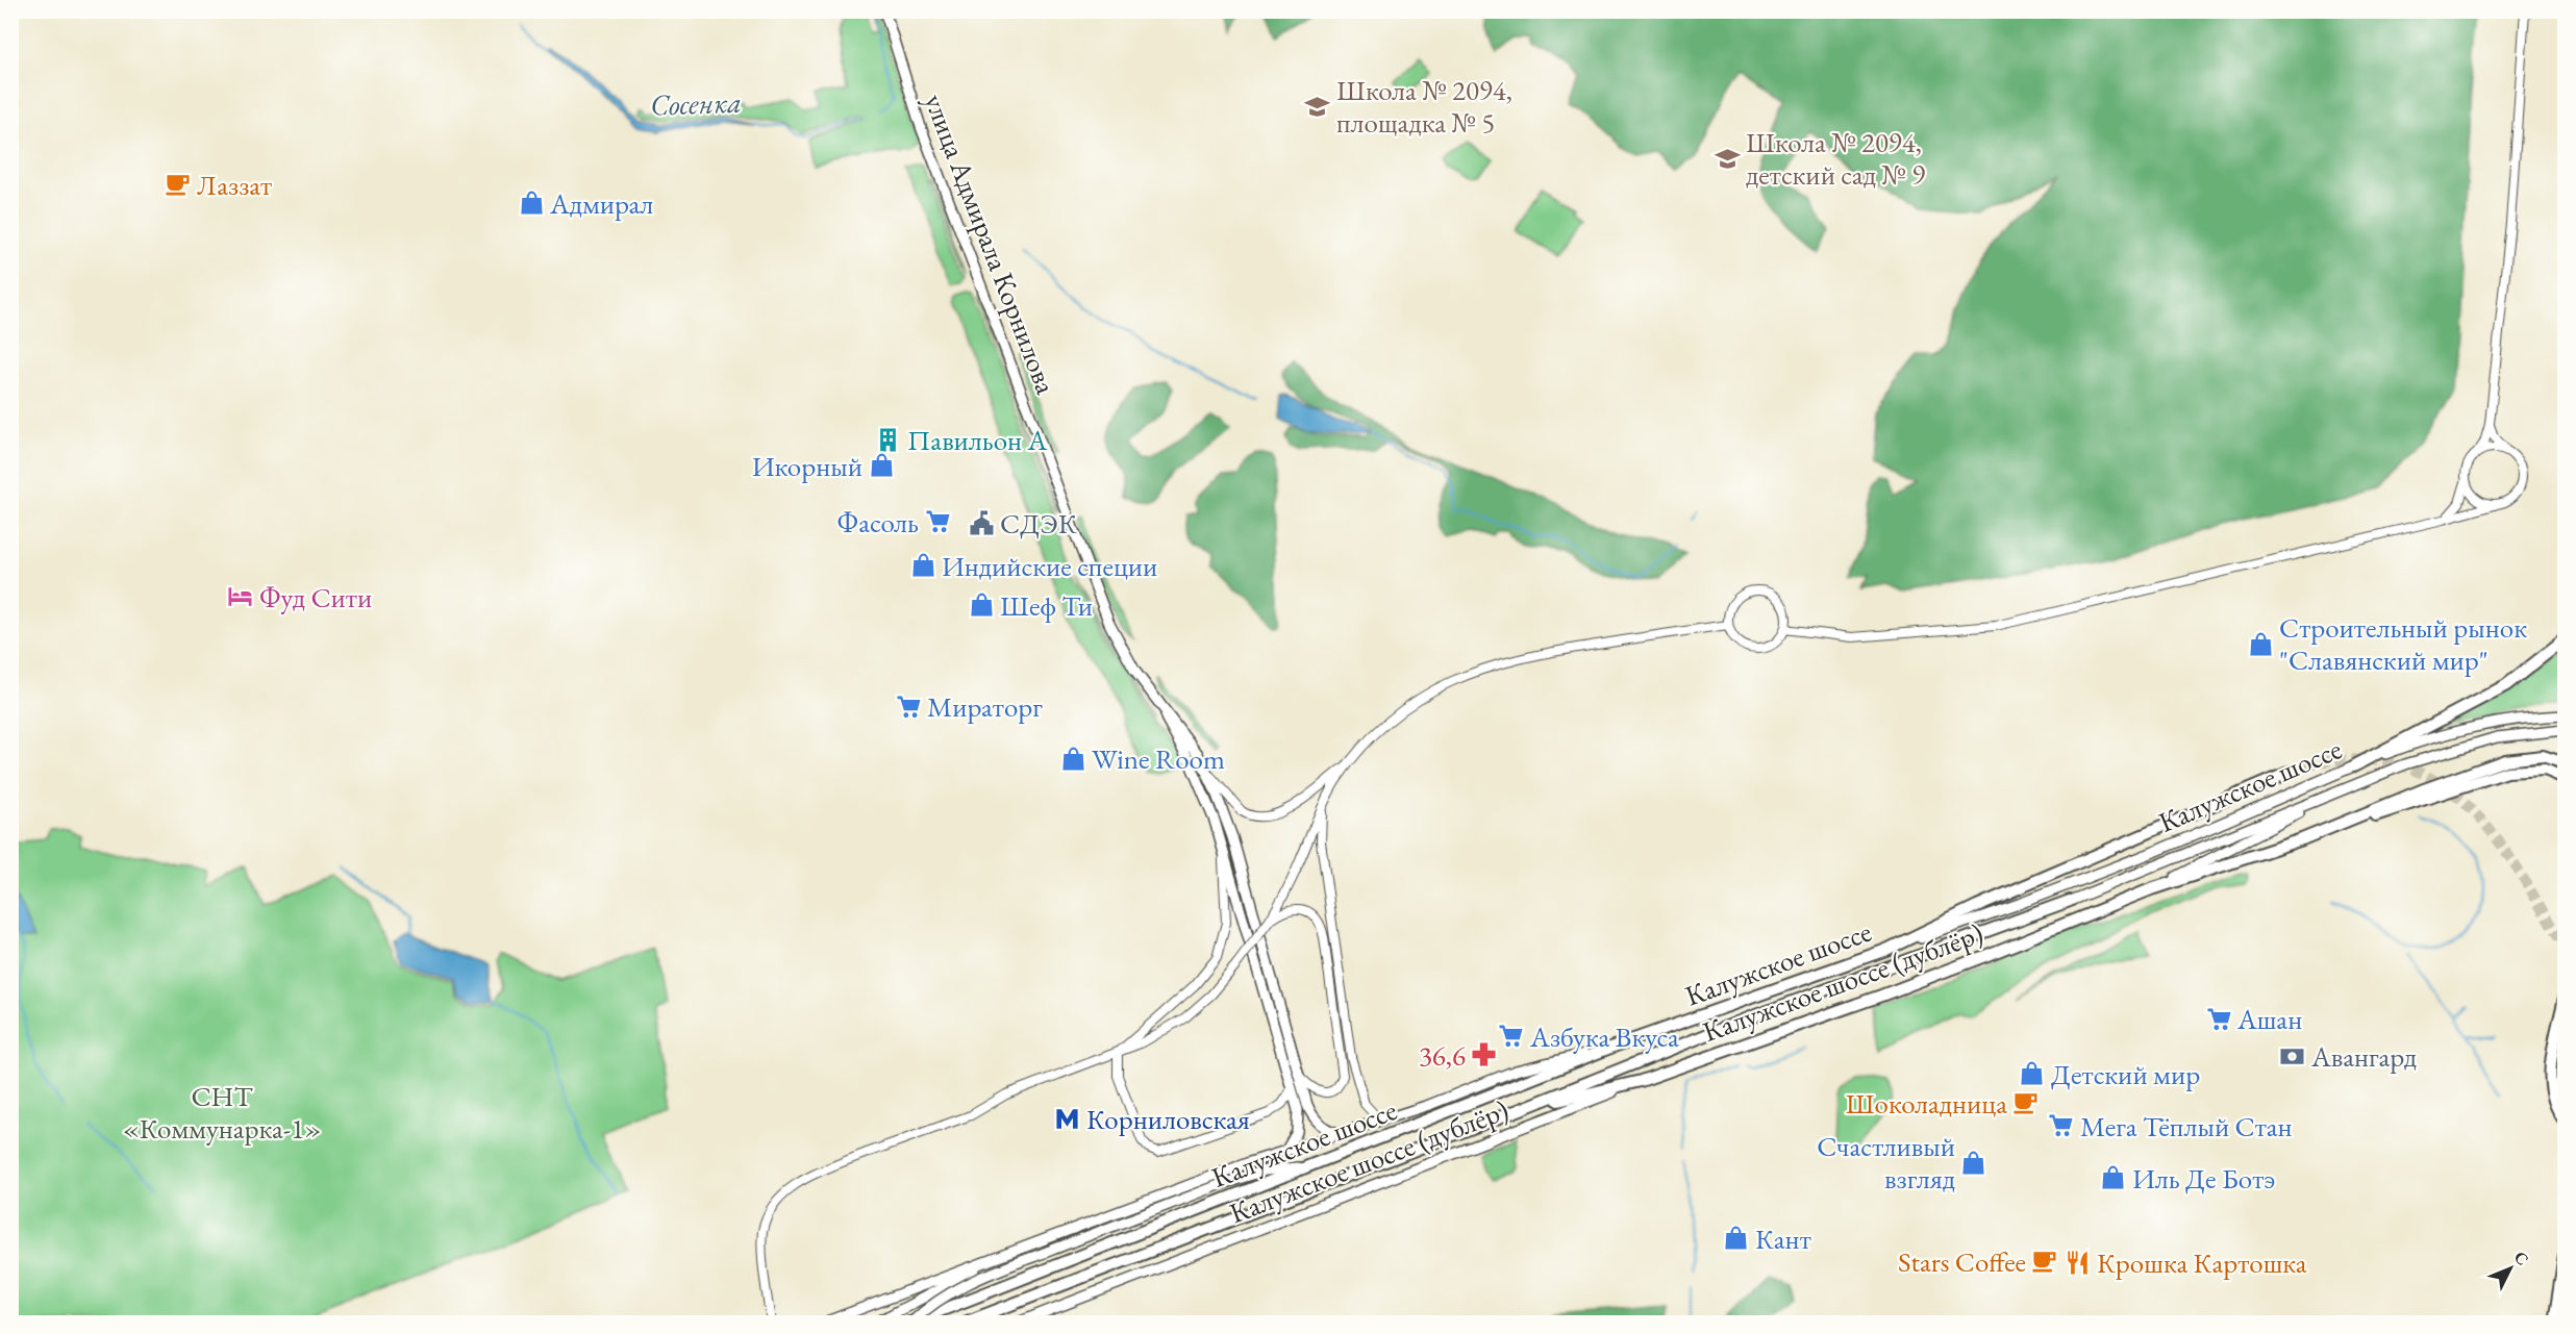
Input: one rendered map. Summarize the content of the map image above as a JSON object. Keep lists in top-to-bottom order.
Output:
{
  "streets": {
    "highway": ["Калужское шоссе", "Калужское шоссе (дублёр)"],
    "main road": ["улица Адмирала Корнилова"]
  },
  "crossings": [
    ["улица Адмирала Корнилова", "Калужское шоссе (дублёр)"],
    ["Калужское шоссе", "Калужское шоссе (дублёр)"]
  ],
  "water": ["Сосенка"],
  "parks": ["СНТ «Коммунарка-1»"],
  "places": {
    "school or university": ["Школа № 2094, площадка № 5", "Школа № 2094, детский сад № 9"],
    "cafe": ["Лаззат", "Шоколадница", "Stars Coffee"],
    "shop": [
      "Адмирал",
      "Икорный",
      "Индийские специи",
      "Шеф Ти",
      "Строительный рынок \"Славянский мир\"",
      "Wine Room",
      "Детский мир",
      "Счастливый взгляд",
      "Иль Де Ботэ",
      "Кант"
    ],
    "building": ["Павильон А"],
    "supermarket": [
      "Фасоль",
      "Мираторг",
      "Ашан",
      "Азбука Вкуса",
      "Мега Тёплый Cтан"
    ],
    "public building": ["СДЭК"],
    "hotel": ["Фуд Сити"],
    "pharmacy": ["36,6"],
    "bank": ["Авангард"],
    "metro station": ["Корниловская"],
    "restaurant": ["Крошка Картошка"]
  },
  "north": "top right"
}
